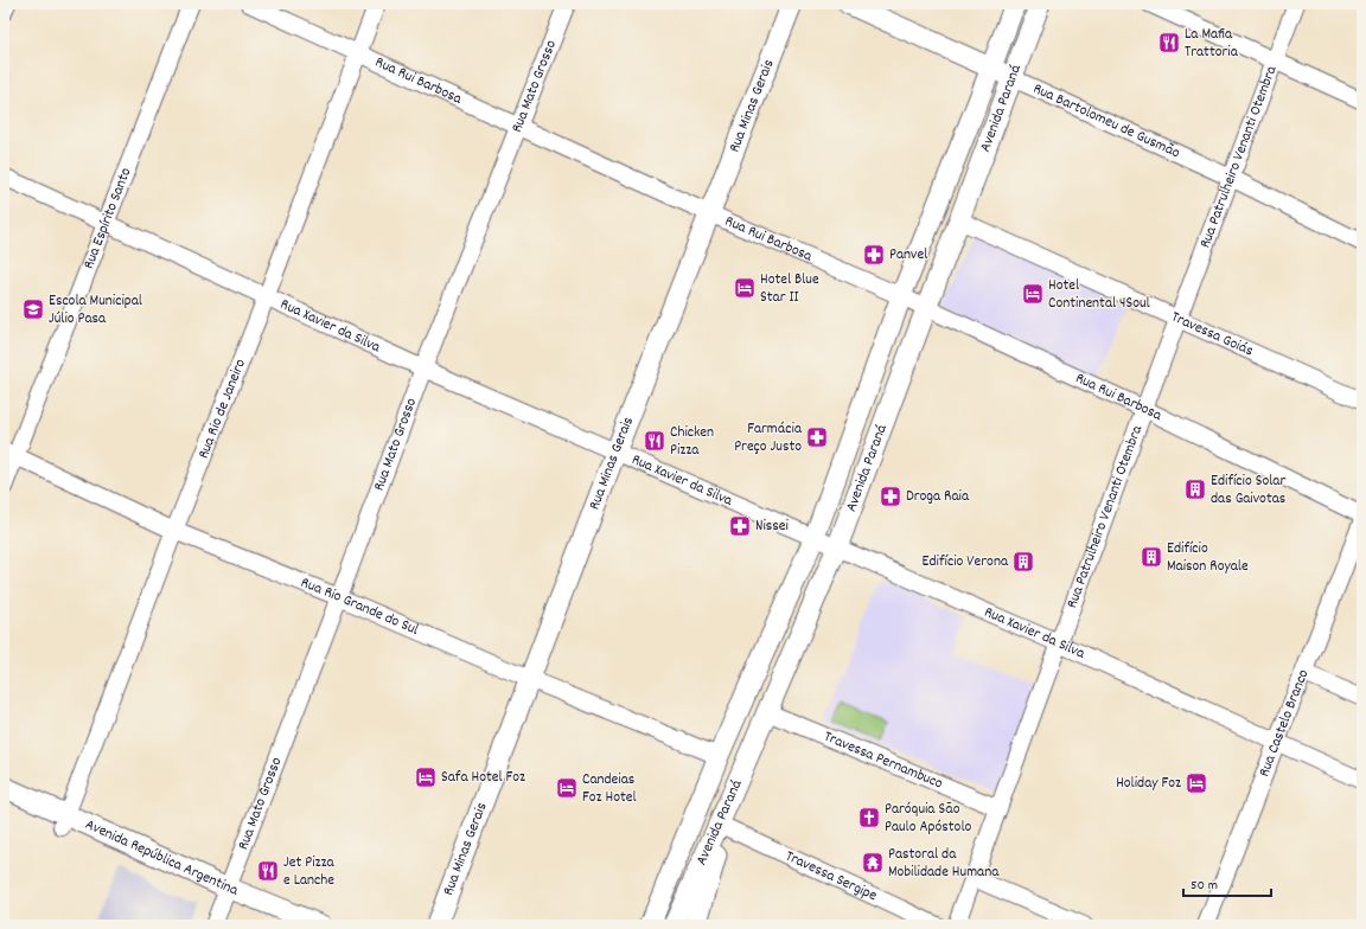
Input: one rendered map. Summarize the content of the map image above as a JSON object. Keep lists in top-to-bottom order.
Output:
{
  "streets": {
    "main road": [
      "Rua Minas Gerais",
      "Avenida Paraná",
      "Rua Bartolomeu de Gusmão",
      "Avenida República Argentina"
    ],
    "street": [
      "Rua Rui Barbosa",
      "Rua Mato Grosso",
      "Rua Patrulheiro Venanti Otembra",
      "Rua Espírito Santo",
      "Rua Xavier da Silva",
      "Travessa Goiás",
      "Rua Rio de Janeiro",
      "Rua Rio Grande do Sul",
      "Rua Castelo Branco",
      "Travessa Pernambuco",
      "Travessa Sergipe"
    ]
  },
  "crossings": [
    ["Rua Rui Barbosa", "Rua Mato Grosso"],
    ["Rua Rui Barbosa", "Rua Minas Gerais"],
    ["Rua Rui Barbosa", "Avenida Paraná"],
    ["Rua Rui Barbosa", "Rua Patrulheiro Venanti Otembra"],
    ["Rua Rui Barbosa", "Rua Rio de Janeiro"],
    ["Rua Mato Grosso", "Rua Xavier da Silva"],
    ["Rua Mato Grosso", "Rua Rio Grande do Sul"],
    ["Rua Mato Grosso", "Avenida República Argentina"],
    ["Rua Minas Gerais", "Rua Xavier da Silva"],
    ["Rua Minas Gerais", "Rua Rio Grande do Sul"],
    ["Avenida Paraná", "Rua Bartolomeu de Gusmão"],
    ["Avenida Paraná", "Rua Xavier da Silva"],
    ["Avenida Paraná", "Travessa Goiás"],
    ["Avenida Paraná", "Rua Rio Grande do Sul"],
    ["Avenida Paraná", "Travessa Pernambuco"],
    ["Rua Bartolomeu de Gusmão", "Rua Patrulheiro Venanti Otembra"],
    ["Rua Patrulheiro Venanti Otembra", "Rua Xavier da Silva"],
    ["Rua Patrulheiro Venanti Otembra", "Travessa Goiás"],
    ["Rua Patrulheiro Venanti Otembra", "Travessa Pernambuco"],
    ["Rua Espírito Santo", "Rua Xavier da Silva"],
    ["Rua Espírito Santo", "Rua Rio Grande do Sul"],
    ["Rua Xavier da Silva", "Rua Rio de Janeiro"],
    ["Rua Xavier da Silva", "Rua Castelo Branco"],
    ["Rua Rio de Janeiro", "Rua Rio Grande do Sul"],
    ["Rua Rio de Janeiro", "Avenida República Argentina"]
  ],
  "places": {
    "restaurant": ["La Mafia Trattoria", "Chicken Pizza", "Jet Pizza e Lanche"],
    "pharmacy": [
      "Panvel",
      "Farmácia Preço Justo",
      "Droga Raia",
      "Nissei"
    ],
    "hotel": [
      "Hotel Blue Star II",
      "Hotel Continental 4Soul",
      "Safa Hotel Foz",
      "Holiday Foz",
      "Candeias Foz Hotel"
    ],
    "school or university": ["Escola Municipal Júlio Pasa"],
    "building": ["Edifício Solar das Gaivotas", "Edifício Maison Royale", "Edifício Verona"],
    "church": ["Paróquia São Paulo Apóstolo"],
    "temple": ["Pastoral da Mobilidade Humana"]
  },
  "scale_bar": "50 m"
}
